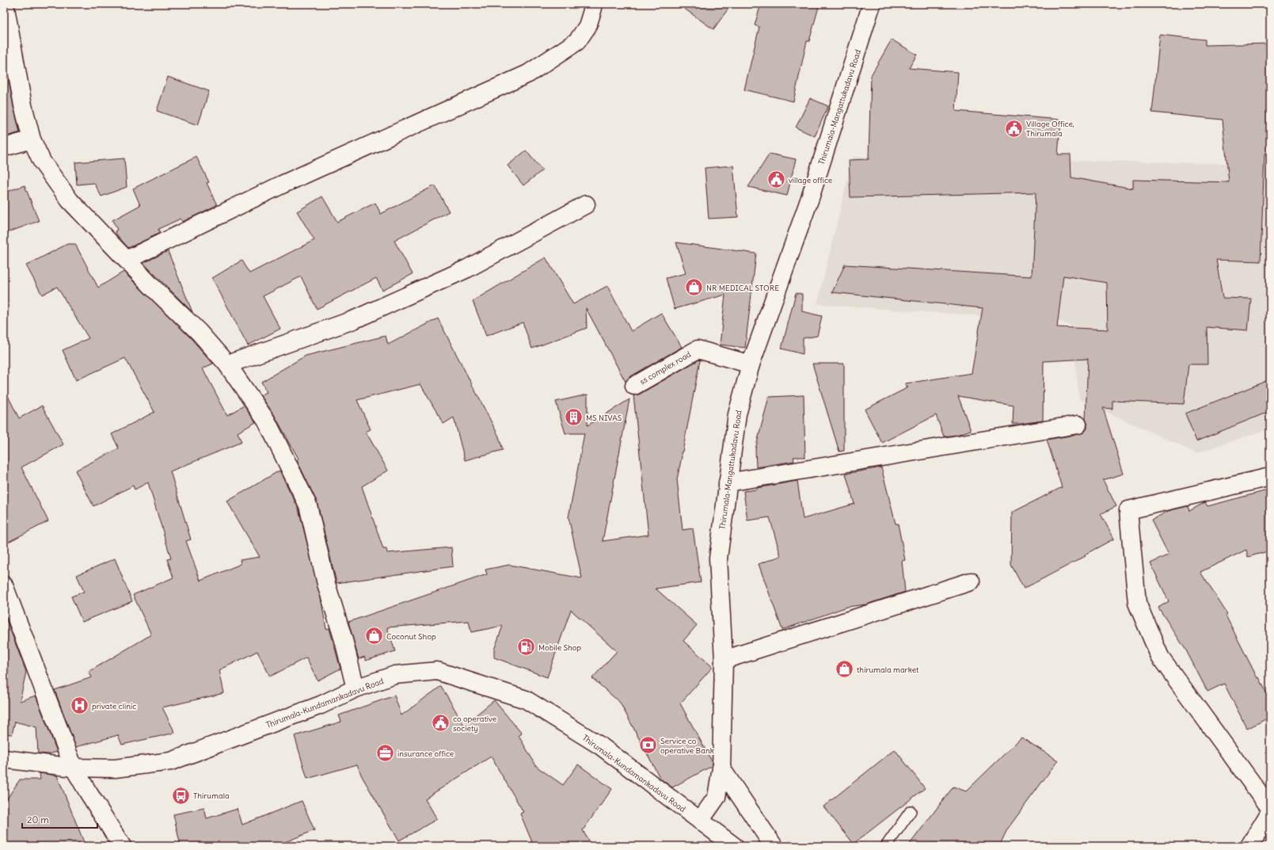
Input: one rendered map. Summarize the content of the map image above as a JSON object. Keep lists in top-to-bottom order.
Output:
{
  "streets": {
    "street": ["Thirumala-Mangattukadavu Road", "ss complex road", "Thirumala-Kundamankadavu Road"]
  },
  "crossings": [
    ["Thirumala-Mangattukadavu Road", "ss complex road"],
    ["Thirumala-Mangattukadavu Road", "Thirumala-Kundamankadavu Road"]
  ],
  "places": {
    "public building": ["Village Office, Thirumala", "village office", "co operative society"],
    "shop": ["NR MEDICAL STORE", "Coconut Shop", "thirumala market"],
    "building": ["MS NIVAS"],
    "fuel station": ["Mobile Shop"],
    "hospital": ["private clinic"],
    "bank": ["Service co operative Bank"],
    "office": ["insurance office"],
    "bus stop": ["Thirumala"]
  },
  "scale_bar": "20 m"
}
